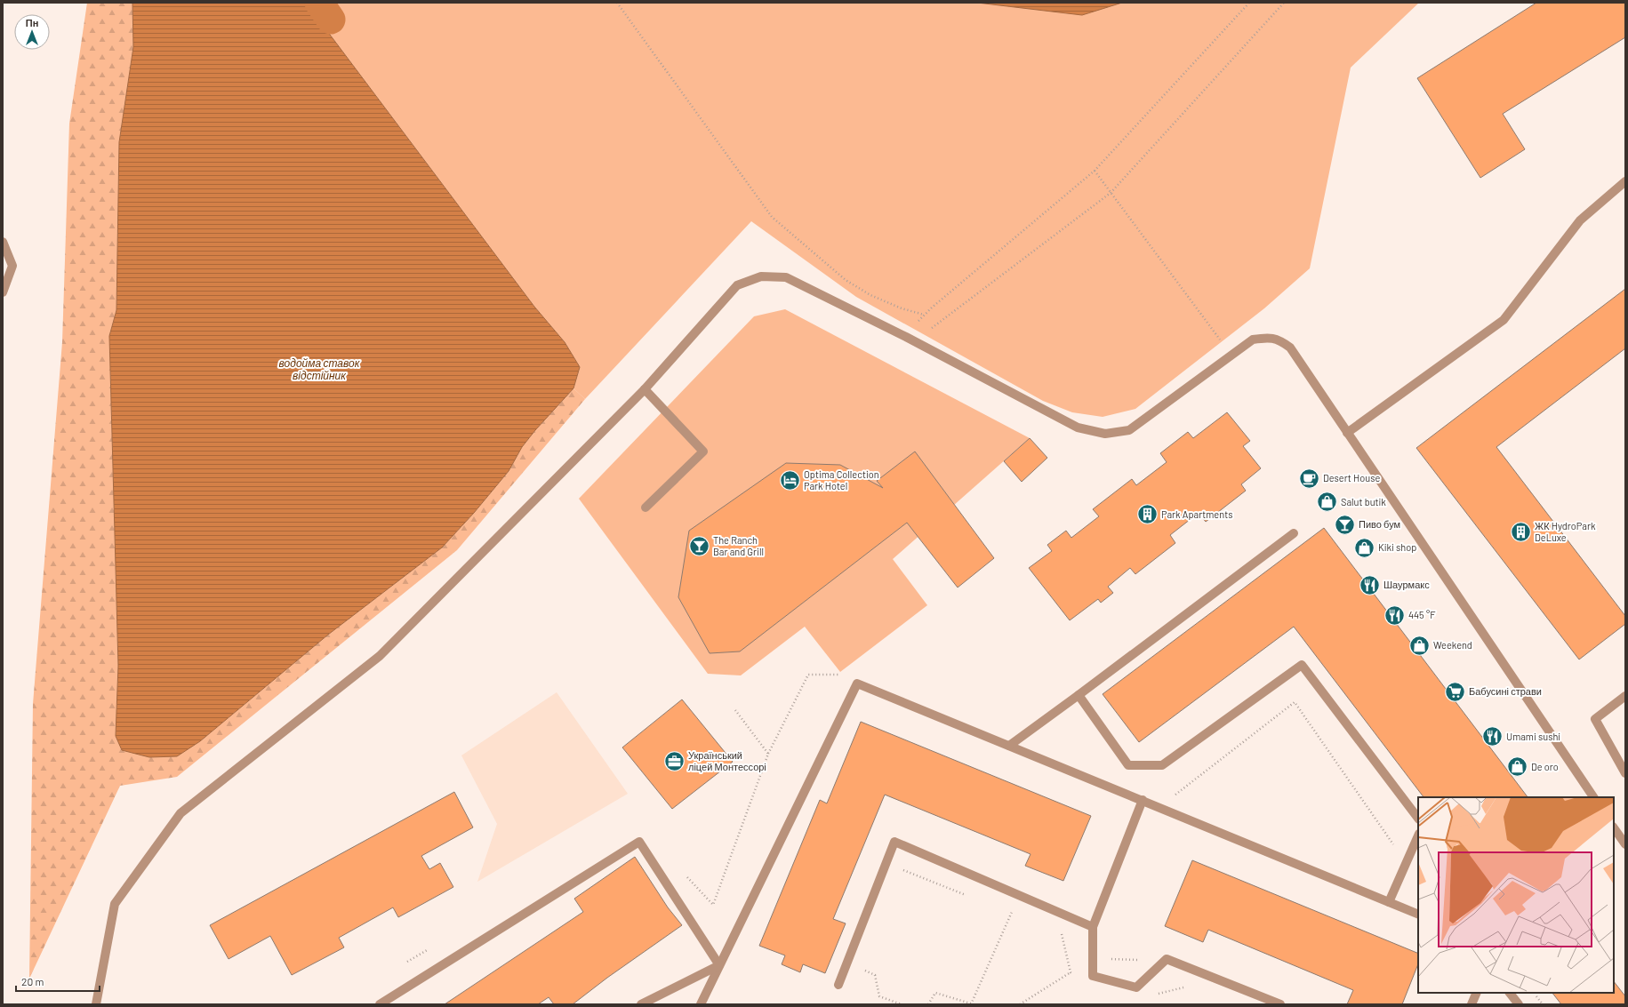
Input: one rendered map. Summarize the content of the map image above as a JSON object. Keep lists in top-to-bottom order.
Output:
{
  "water": ["водойма ставок відстійник"],
  "places": {
    "cafe": ["Desert House"],
    "hotel": ["Optima Collection Park Hotel"],
    "shop": [
      "Salut butik",
      "Kiki shop",
      "Weekend",
      "De oro"
    ],
    "building": ["Park Apartments", "ЖК HydroPark DeLuxe"],
    "bar": ["Пиво бум", "The Ranch Bar and Grill"],
    "restaurant": ["Шаурмакс", "445 °F", "Umami sushi"],
    "supermarket": ["Бабусині страви"],
    "office": ["Український ліцей Монтессорі"]
  },
  "scale_bar": "20 m",
  "north": "top"
}
